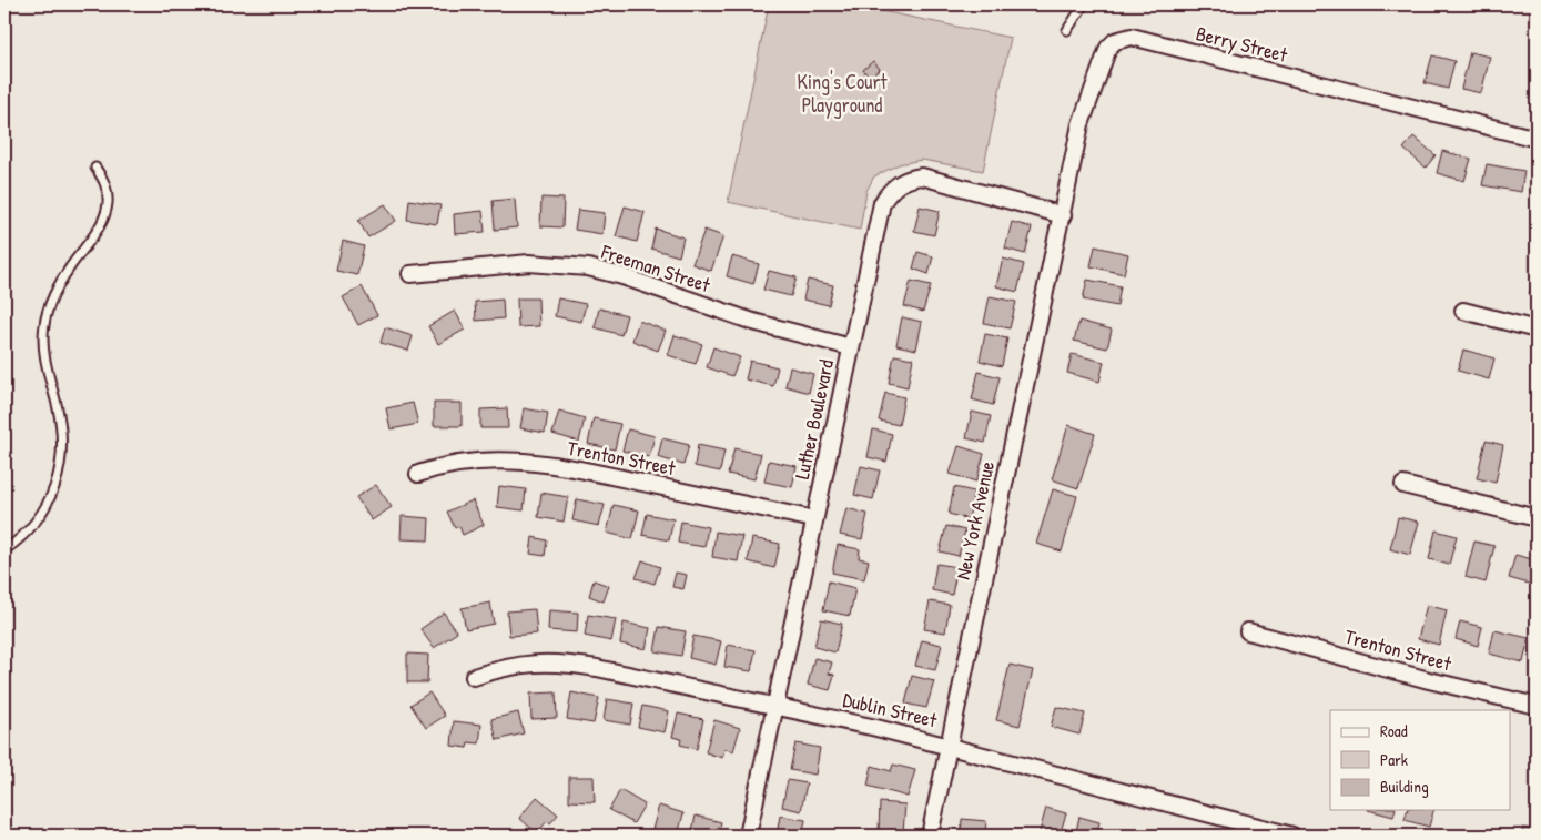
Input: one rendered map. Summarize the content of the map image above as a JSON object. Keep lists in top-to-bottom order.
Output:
{
  "streets": {
    "street": [
      "Berry Street",
      "Freeman Street",
      "Luther Boulevard",
      "Trenton Street",
      "New York Avenue",
      "Dublin Street"
    ]
  },
  "crossings": [
    ["Berry Street", "Luther Boulevard"],
    ["Berry Street", "New York Avenue"],
    ["Freeman Street", "Luther Boulevard"],
    ["Luther Boulevard", "Trenton Street"],
    ["Luther Boulevard", "New York Avenue"],
    ["Luther Boulevard", "Dublin Street"],
    ["New York Avenue", "Dublin Street"]
  ],
  "parks": ["King's Court Playground"],
  "legend": ["Road", "Park", "Building"]
}
